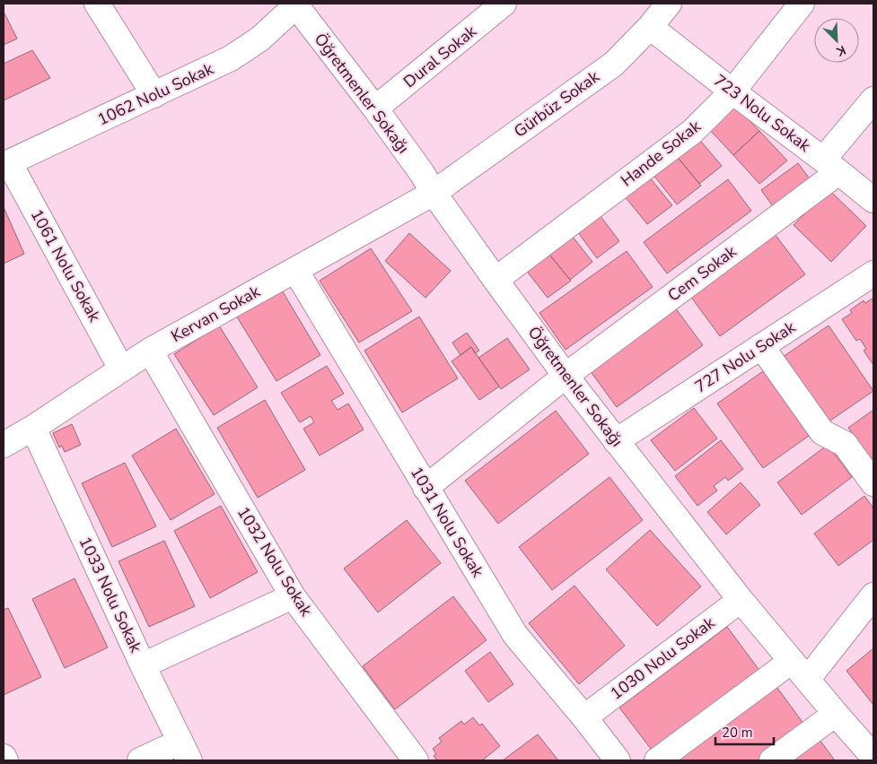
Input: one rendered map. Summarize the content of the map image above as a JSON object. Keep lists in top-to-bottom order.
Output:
{
  "streets": {
    "street": [
      "Dural Sokak",
      "Öğretmenler Sokağı",
      "1062 Nolu Sokak",
      "Gürbüz Sokak",
      "723 Nolu Sokak",
      "Hande Sokak",
      "1061 Nolu Sokak",
      "Cem Sokak",
      "Kervan Sokak",
      "727 Nolu Sokak",
      "1031 Nolu Sokak",
      "1032 Nolu Sokak",
      "1033 Nolu Sokak",
      "1030 Nolu Sokak"
    ]
  },
  "crossings": [
    ["Dural Sokak", "Öğretmenler Sokağı"],
    ["Öğretmenler Sokağı", "1062 Nolu Sokak"],
    ["Öğretmenler Sokağı", "Gürbüz Sokak"],
    ["Öğretmenler Sokağı", "Hande Sokak"],
    ["Öğretmenler Sokağı", "Cem Sokak"],
    ["Öğretmenler Sokağı", "Kervan Sokak"],
    ["Öğretmenler Sokağı", "727 Nolu Sokak"],
    ["Öğretmenler Sokağı", "1030 Nolu Sokak"],
    ["1062 Nolu Sokak", "1061 Nolu Sokak"],
    ["Gürbüz Sokak", "723 Nolu Sokak"],
    ["Gürbüz Sokak", "Kervan Sokak"],
    ["723 Nolu Sokak", "Hande Sokak"],
    ["723 Nolu Sokak", "Cem Sokak"],
    ["1061 Nolu Sokak", "Kervan Sokak"],
    ["Cem Sokak", "1031 Nolu Sokak"],
    ["Kervan Sokak", "1031 Nolu Sokak"],
    ["Kervan Sokak", "1032 Nolu Sokak"],
    ["Kervan Sokak", "1033 Nolu Sokak"],
    ["1031 Nolu Sokak", "1030 Nolu Sokak"]
  ],
  "scale_bar": "20 m",
  "north": "bottom right"
}
